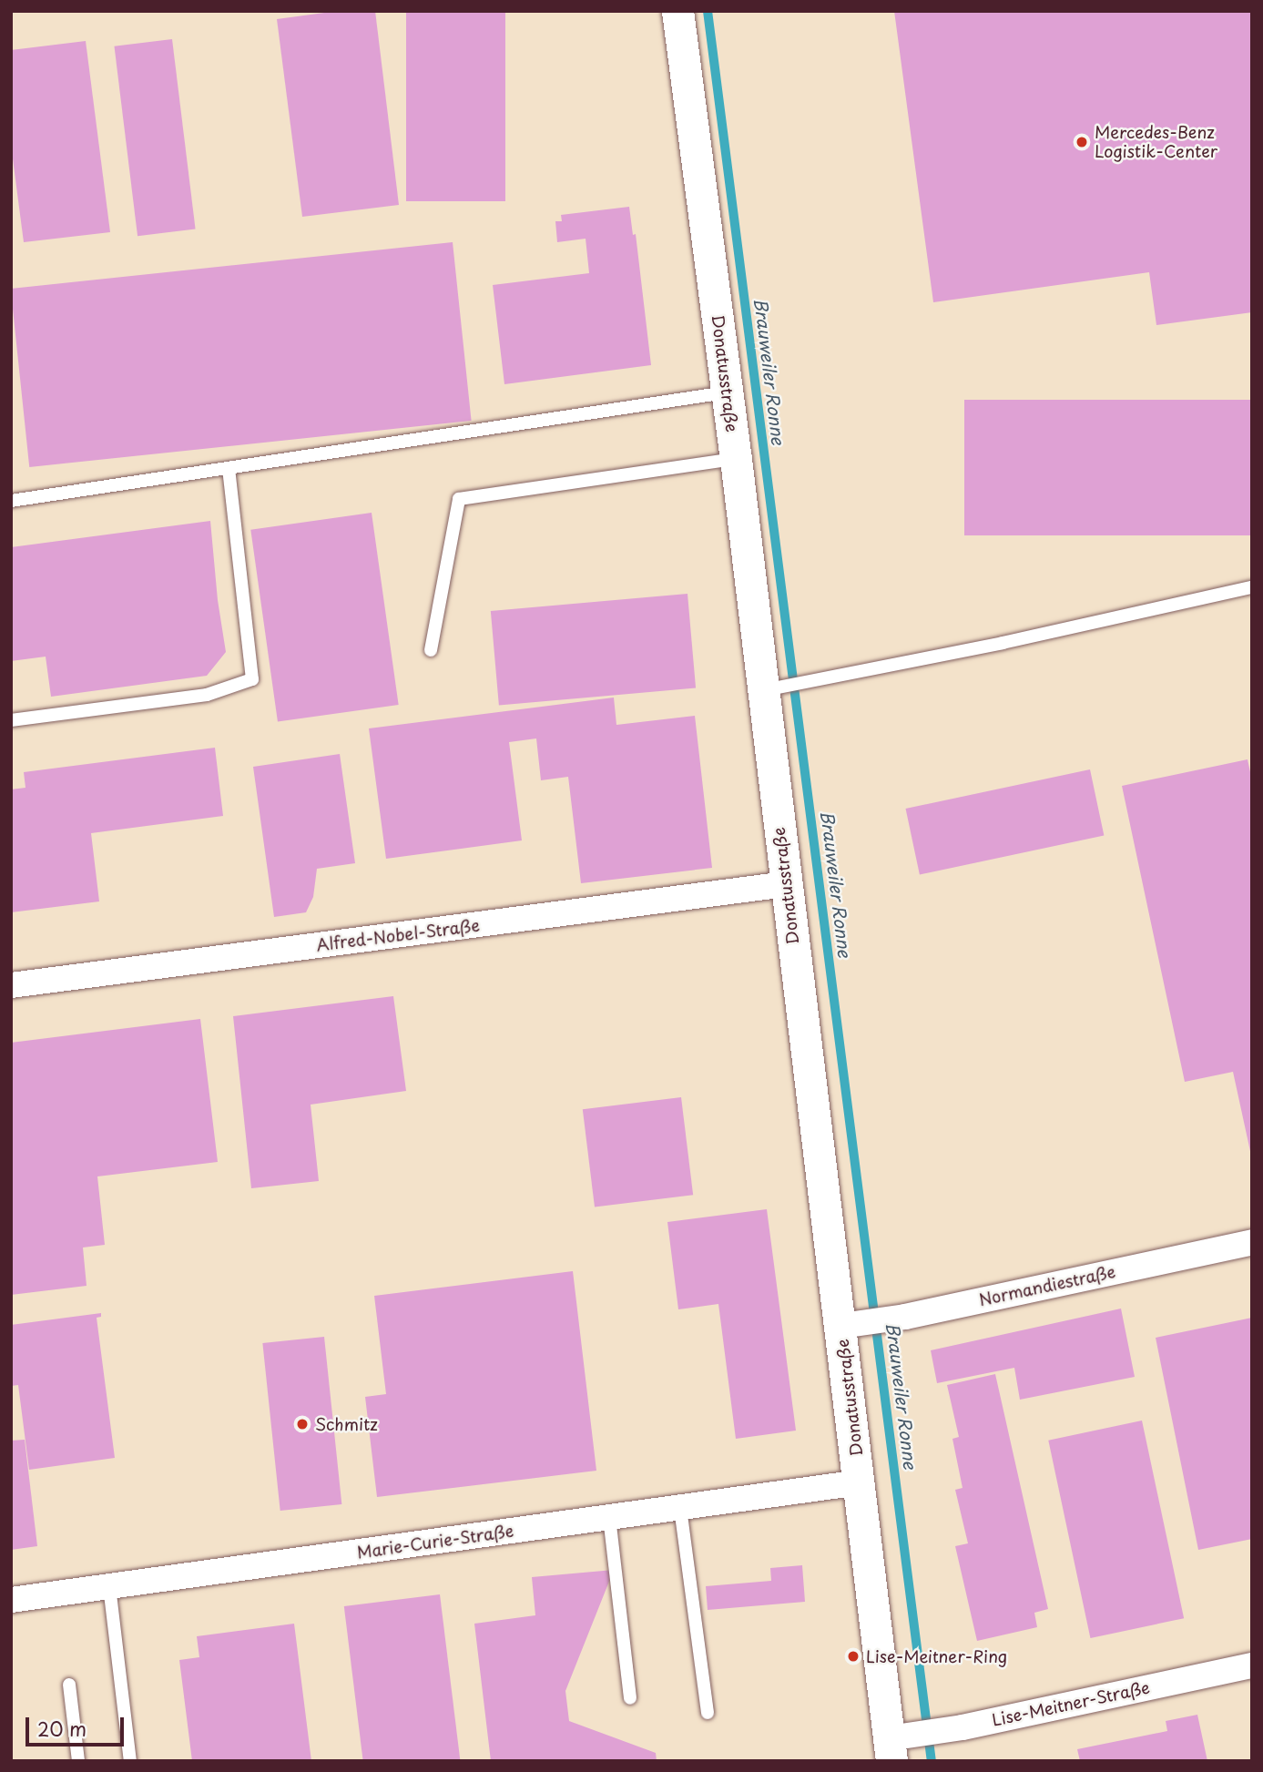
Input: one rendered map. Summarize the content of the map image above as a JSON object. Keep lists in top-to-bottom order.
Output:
{
  "streets": {
    "street": [
      "Donatusstraße",
      "Alfred-Nobel-Straße",
      "Normandiestraße",
      "Marie-Curie-Straße",
      "Lise-Meitner-Straße"
    ]
  },
  "crossings": [
    ["Donatusstraße", "Alfred-Nobel-Straße"],
    ["Donatusstraße", "Normandiestraße"],
    ["Donatusstraße", "Marie-Curie-Straße"],
    ["Donatusstraße", "Lise-Meitner-Straße"]
  ],
  "water": ["Brauweiler Ronne"],
  "places": ["Mercedes-Benz Logistik-Center", "Schmitz", "Lise-Meitner-Ring"],
  "scale_bar": "20 m"
}
